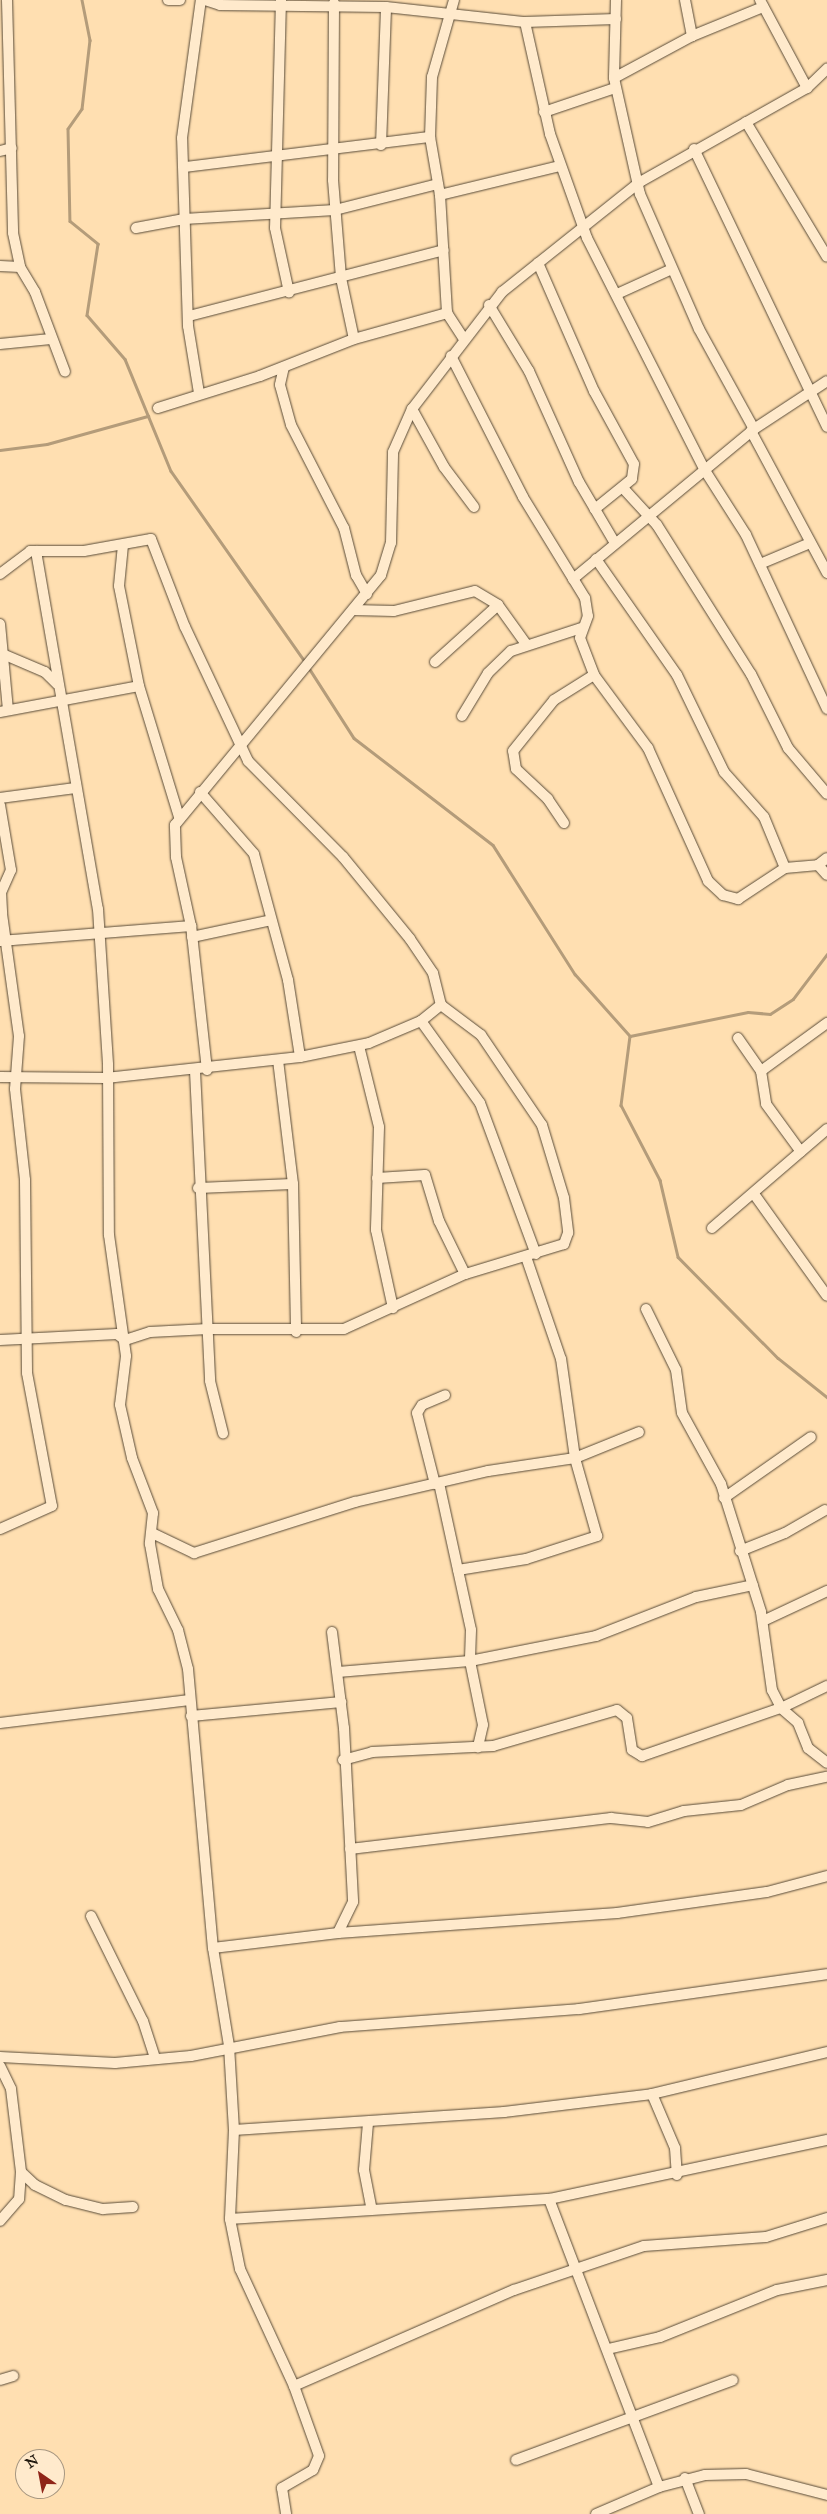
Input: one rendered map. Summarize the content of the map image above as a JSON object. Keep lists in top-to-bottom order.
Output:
{
  "north": "top left"
}
